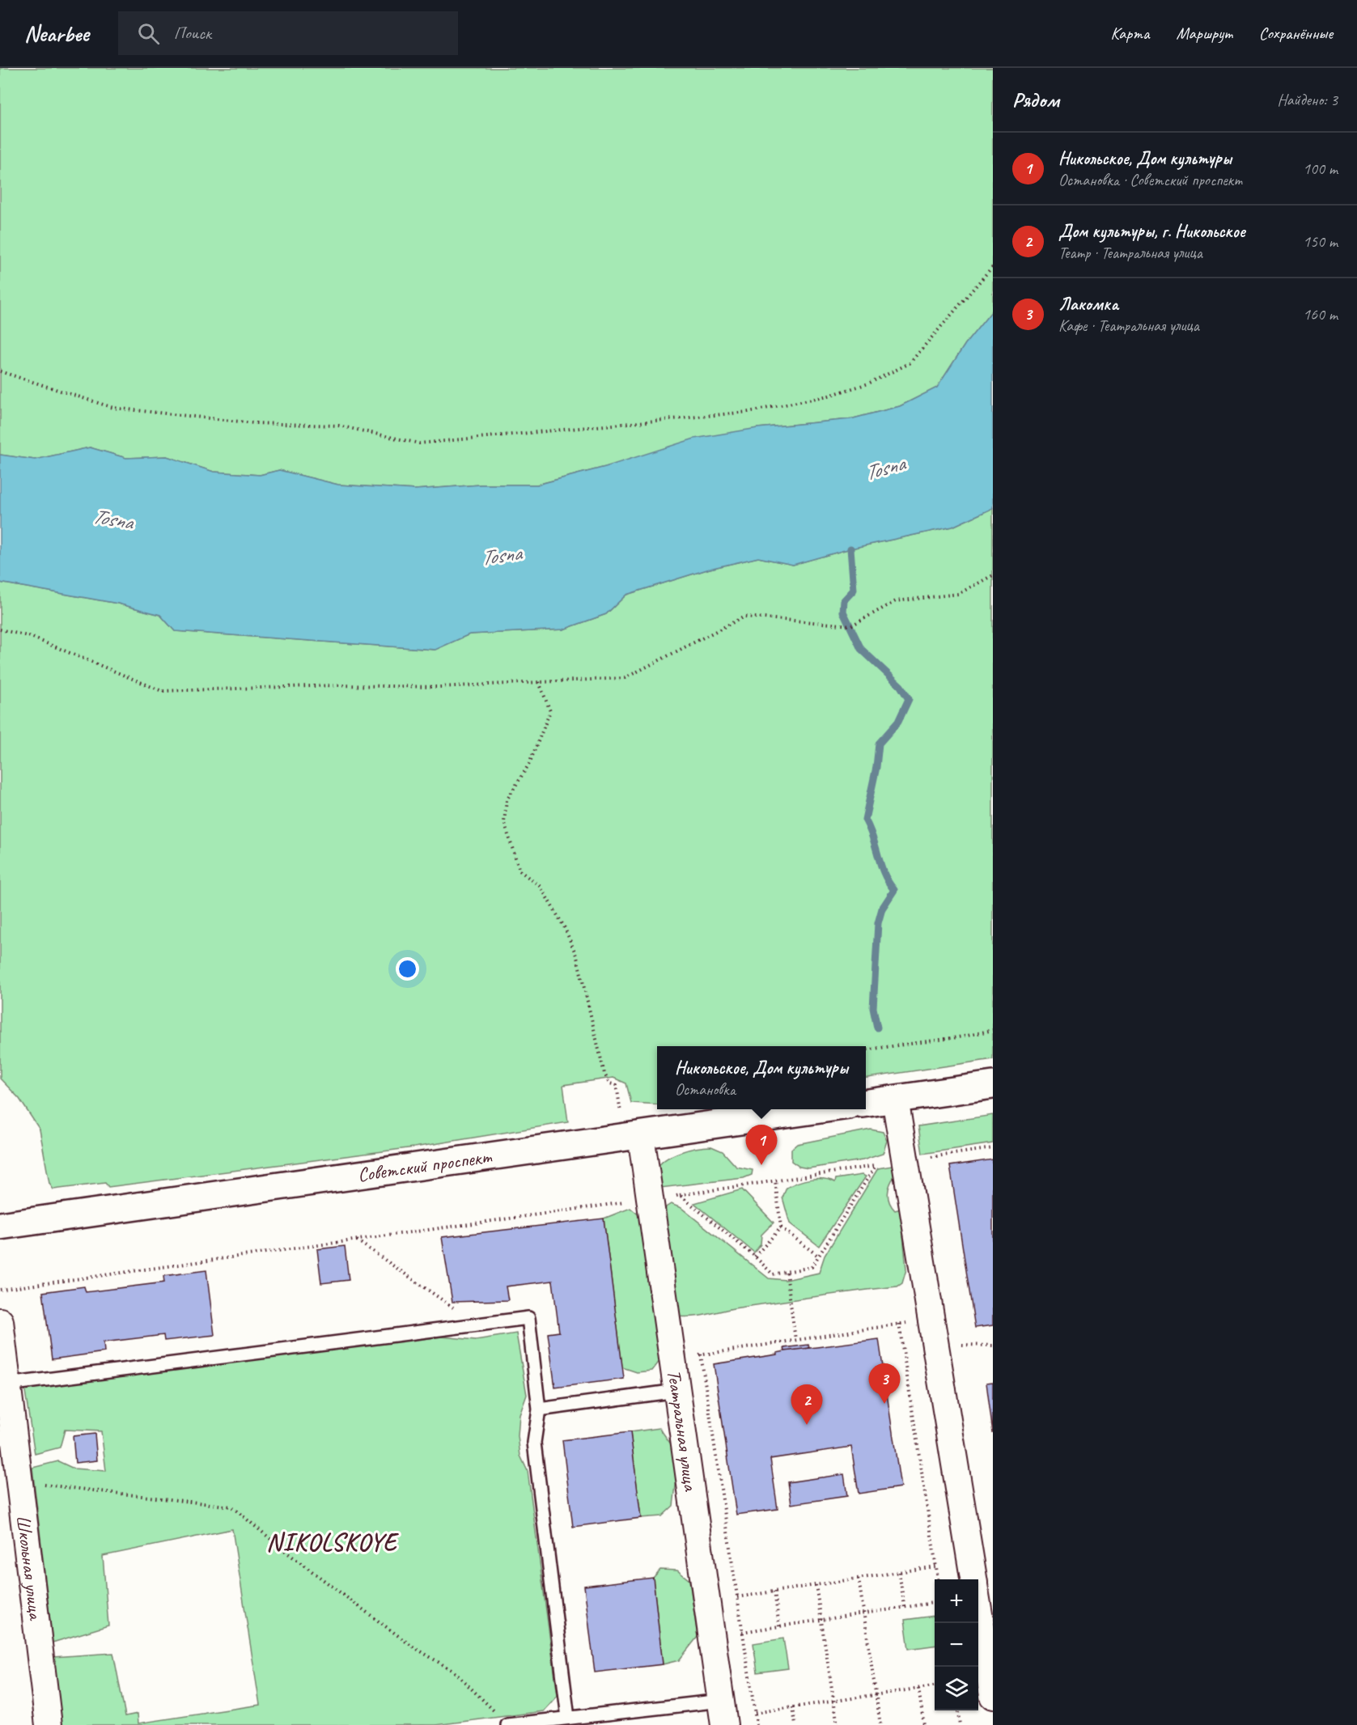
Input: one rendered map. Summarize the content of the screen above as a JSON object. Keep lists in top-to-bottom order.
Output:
{
  "streets": {
    "main road": ["Советский проспект"],
    "street": ["Театральная улица", "Школьная улица"]
  },
  "crossings": [
    ["Советский проспект", "Театральная улица"]
  ],
  "districts": ["NIKOLSKOYE"],
  "water": ["Tosna"],
  "page": {
    "header": "Nearbee",
    "search": "Поиск",
    "nav": ["Карта", "Маршрут", "Сохранённые"],
    "heading": ["Рядом", "Найдено: 3"],
    "list": [
      {
        "mark": "1",
        "name": "Никольское, Дом культуры",
        "note": "Остановка · Советский проспект",
        "value": "100 m"
      },
      {
        "mark": "2",
        "name": "Дом культуры, г. Никольское",
        "note": "Театр · Театральная улица",
        "value": "150 m"
      },
      {
        "mark": "3",
        "name": "Лакомка",
        "note": "Кафе · Театральная улица",
        "value": "160 m"
      }
    ],
    "popup": ["Никольское, Дом культуры", "Остановка"],
    "pins": ["1", "3", "2"],
    "map_buttons": ["+", "−"]
  }
}
